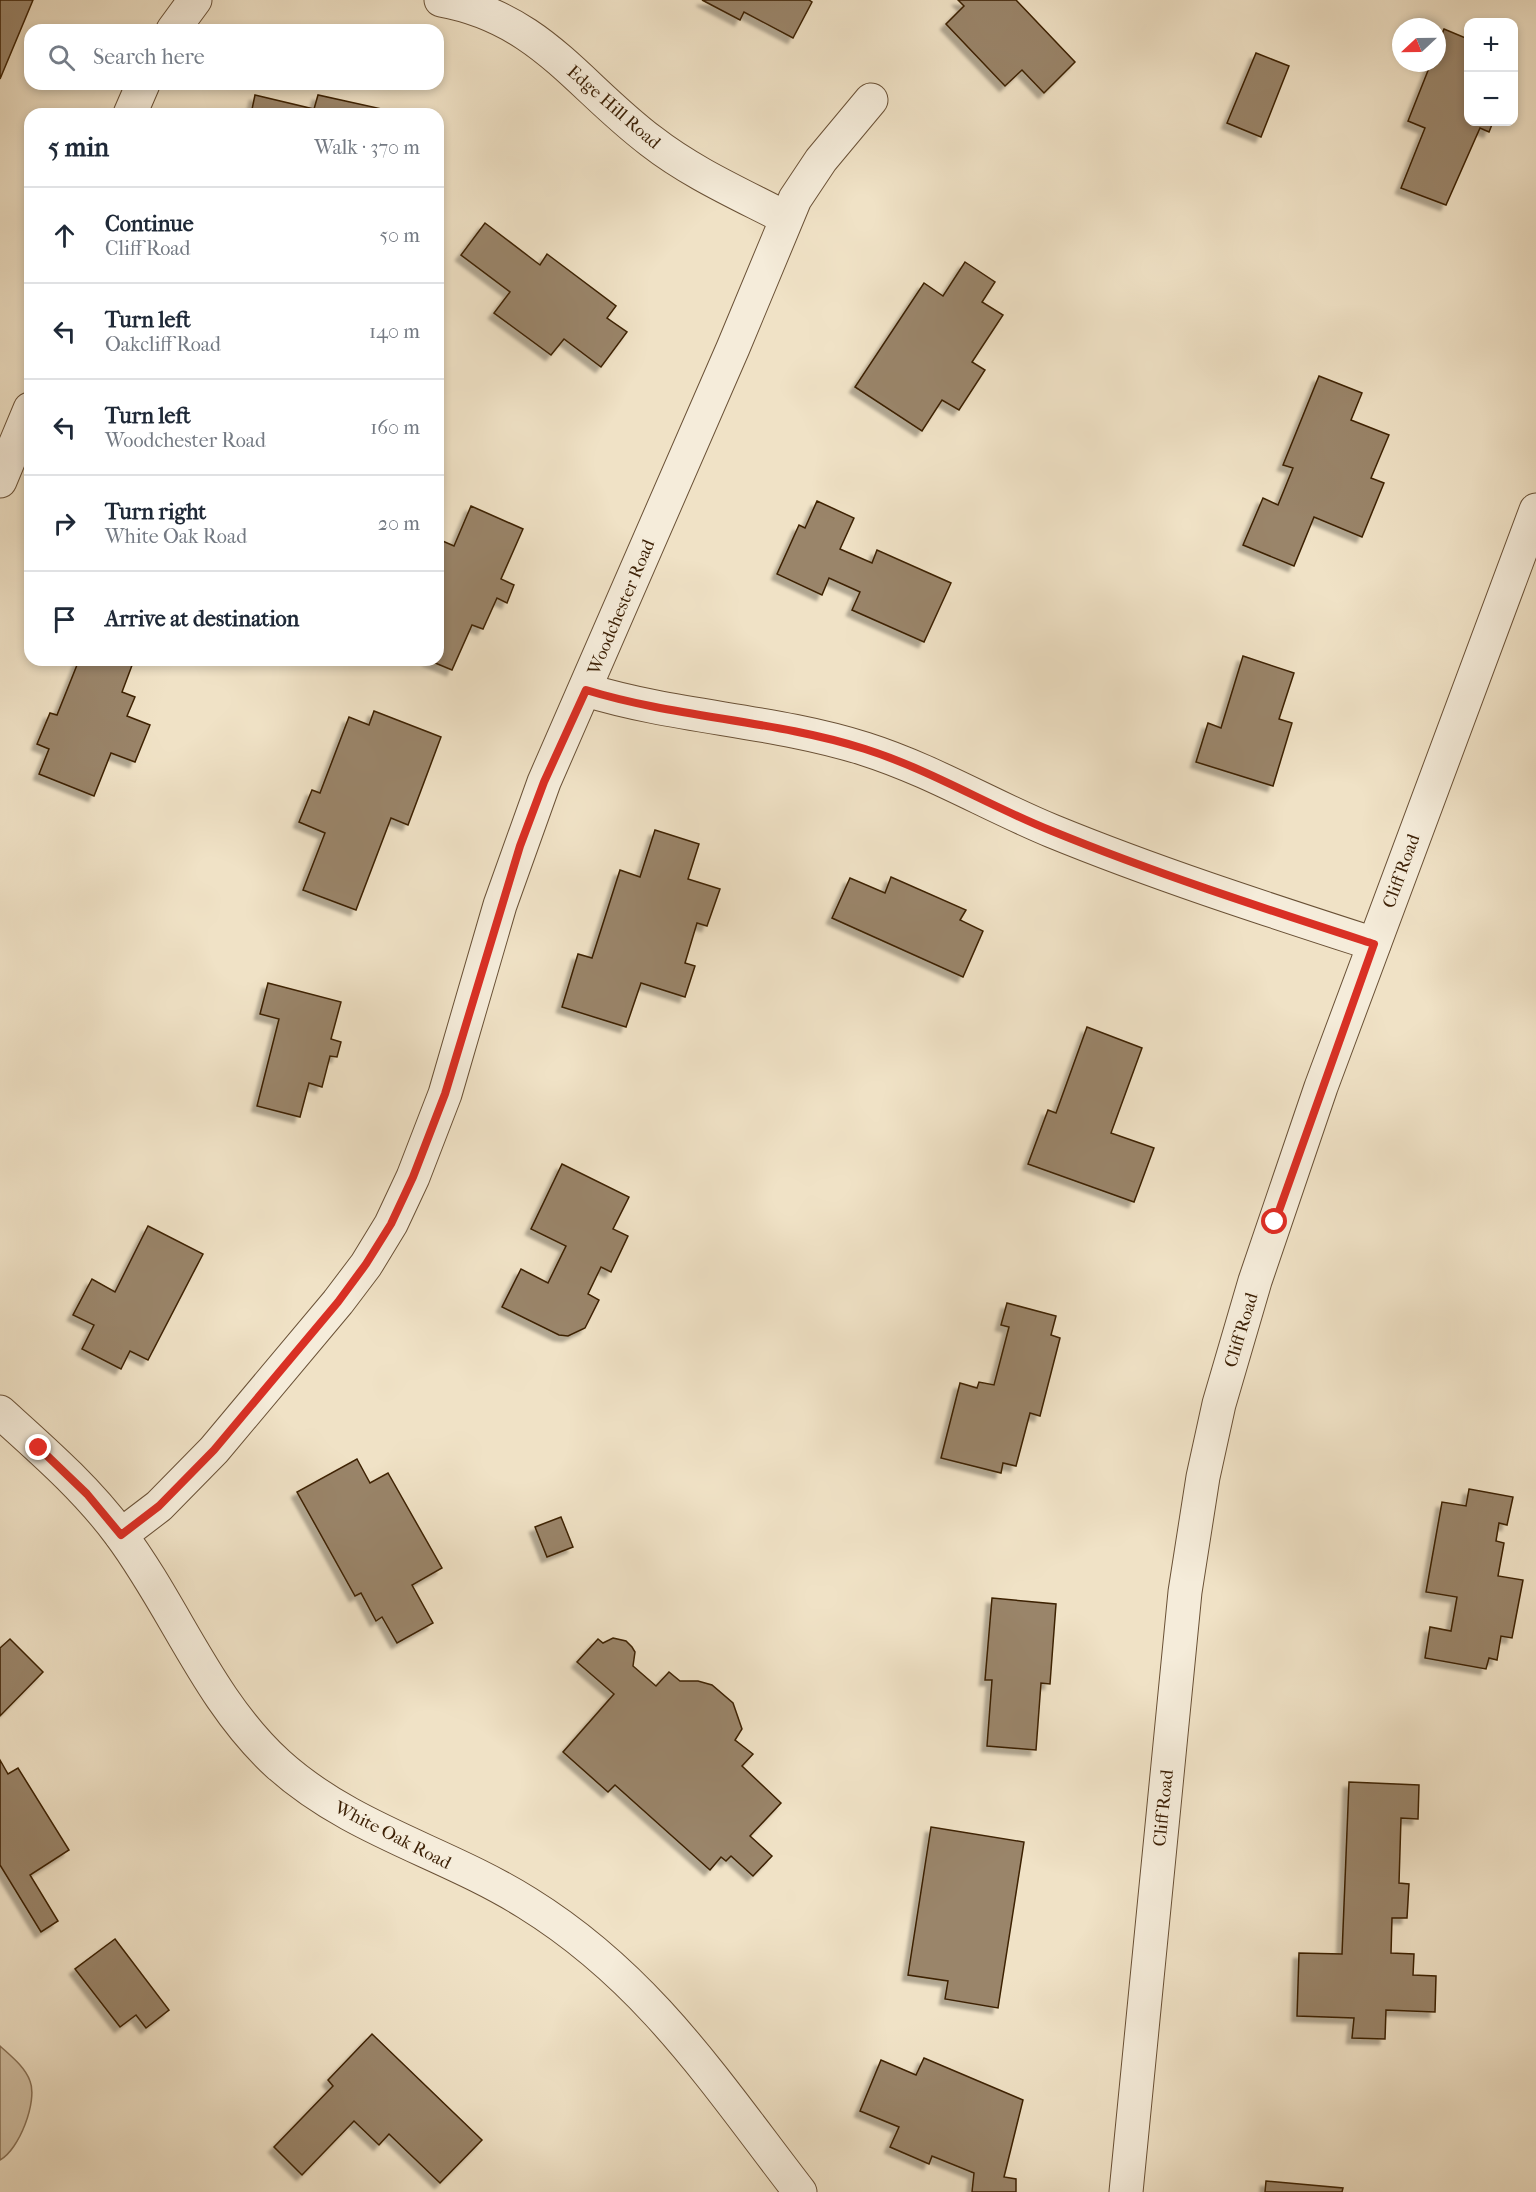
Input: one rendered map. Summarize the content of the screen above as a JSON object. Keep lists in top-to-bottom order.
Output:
{
  "streets": {
    "street": [
      "Edge Hill Road",
      "Woodchester Road",
      "Cliff Road",
      "White Oak Road"
    ]
  },
  "crossings": [
    ["Edge Hill Road", "Woodchester Road"],
    ["Woodchester Road", "White Oak Road"]
  ],
  "north": "left",
  "page": {
    "map_buttons": ["+", "−"],
    "search": "Search here",
    "heading": ["5 min", "Walk · 370 m"],
    "list": [
      ["Continue", "Cliff Road", "50 m"],
      ["Turn left", "Oakcliff Road", "140 m"],
      ["Turn left", "Woodchester Road", "160 m"],
      ["Turn right", "White Oak Road", "20 m"],
      "Arrive at destination"
    ]
  }
}
